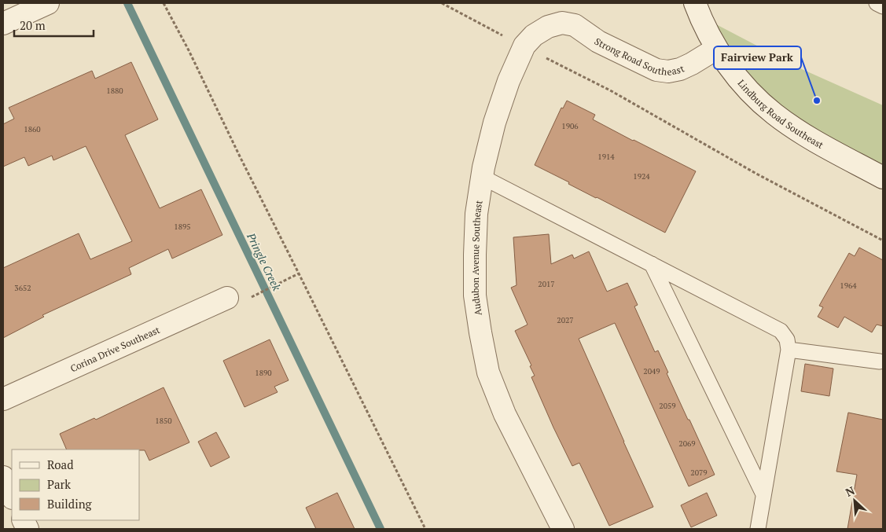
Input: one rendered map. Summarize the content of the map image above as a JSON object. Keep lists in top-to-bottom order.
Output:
{
  "streets": {
    "street": [
      "Strong Road Southeast",
      "Lindburg Road Southeast",
      "Audubon Avenue Southeast",
      "Corina Drive Southeast"
    ]
  },
  "crossings": [
    ["Strong Road Southeast", "Lindburg Road Southeast"],
    ["Strong Road Southeast", "Audubon Avenue Southeast"]
  ],
  "water": ["Pringle Creek"],
  "places": ["Fairview Park"],
  "house_numbers": [
    "1880",
    "1906",
    "1860",
    "1914",
    "1924",
    "1895",
    "2017",
    "1964",
    "3652",
    "2027",
    "2049",
    "1890",
    "2059",
    "1850",
    "2069",
    "2079"
  ],
  "legend": ["Road", "Park", "Building"],
  "scale_bar": "20 m",
  "north": "top left"
}
